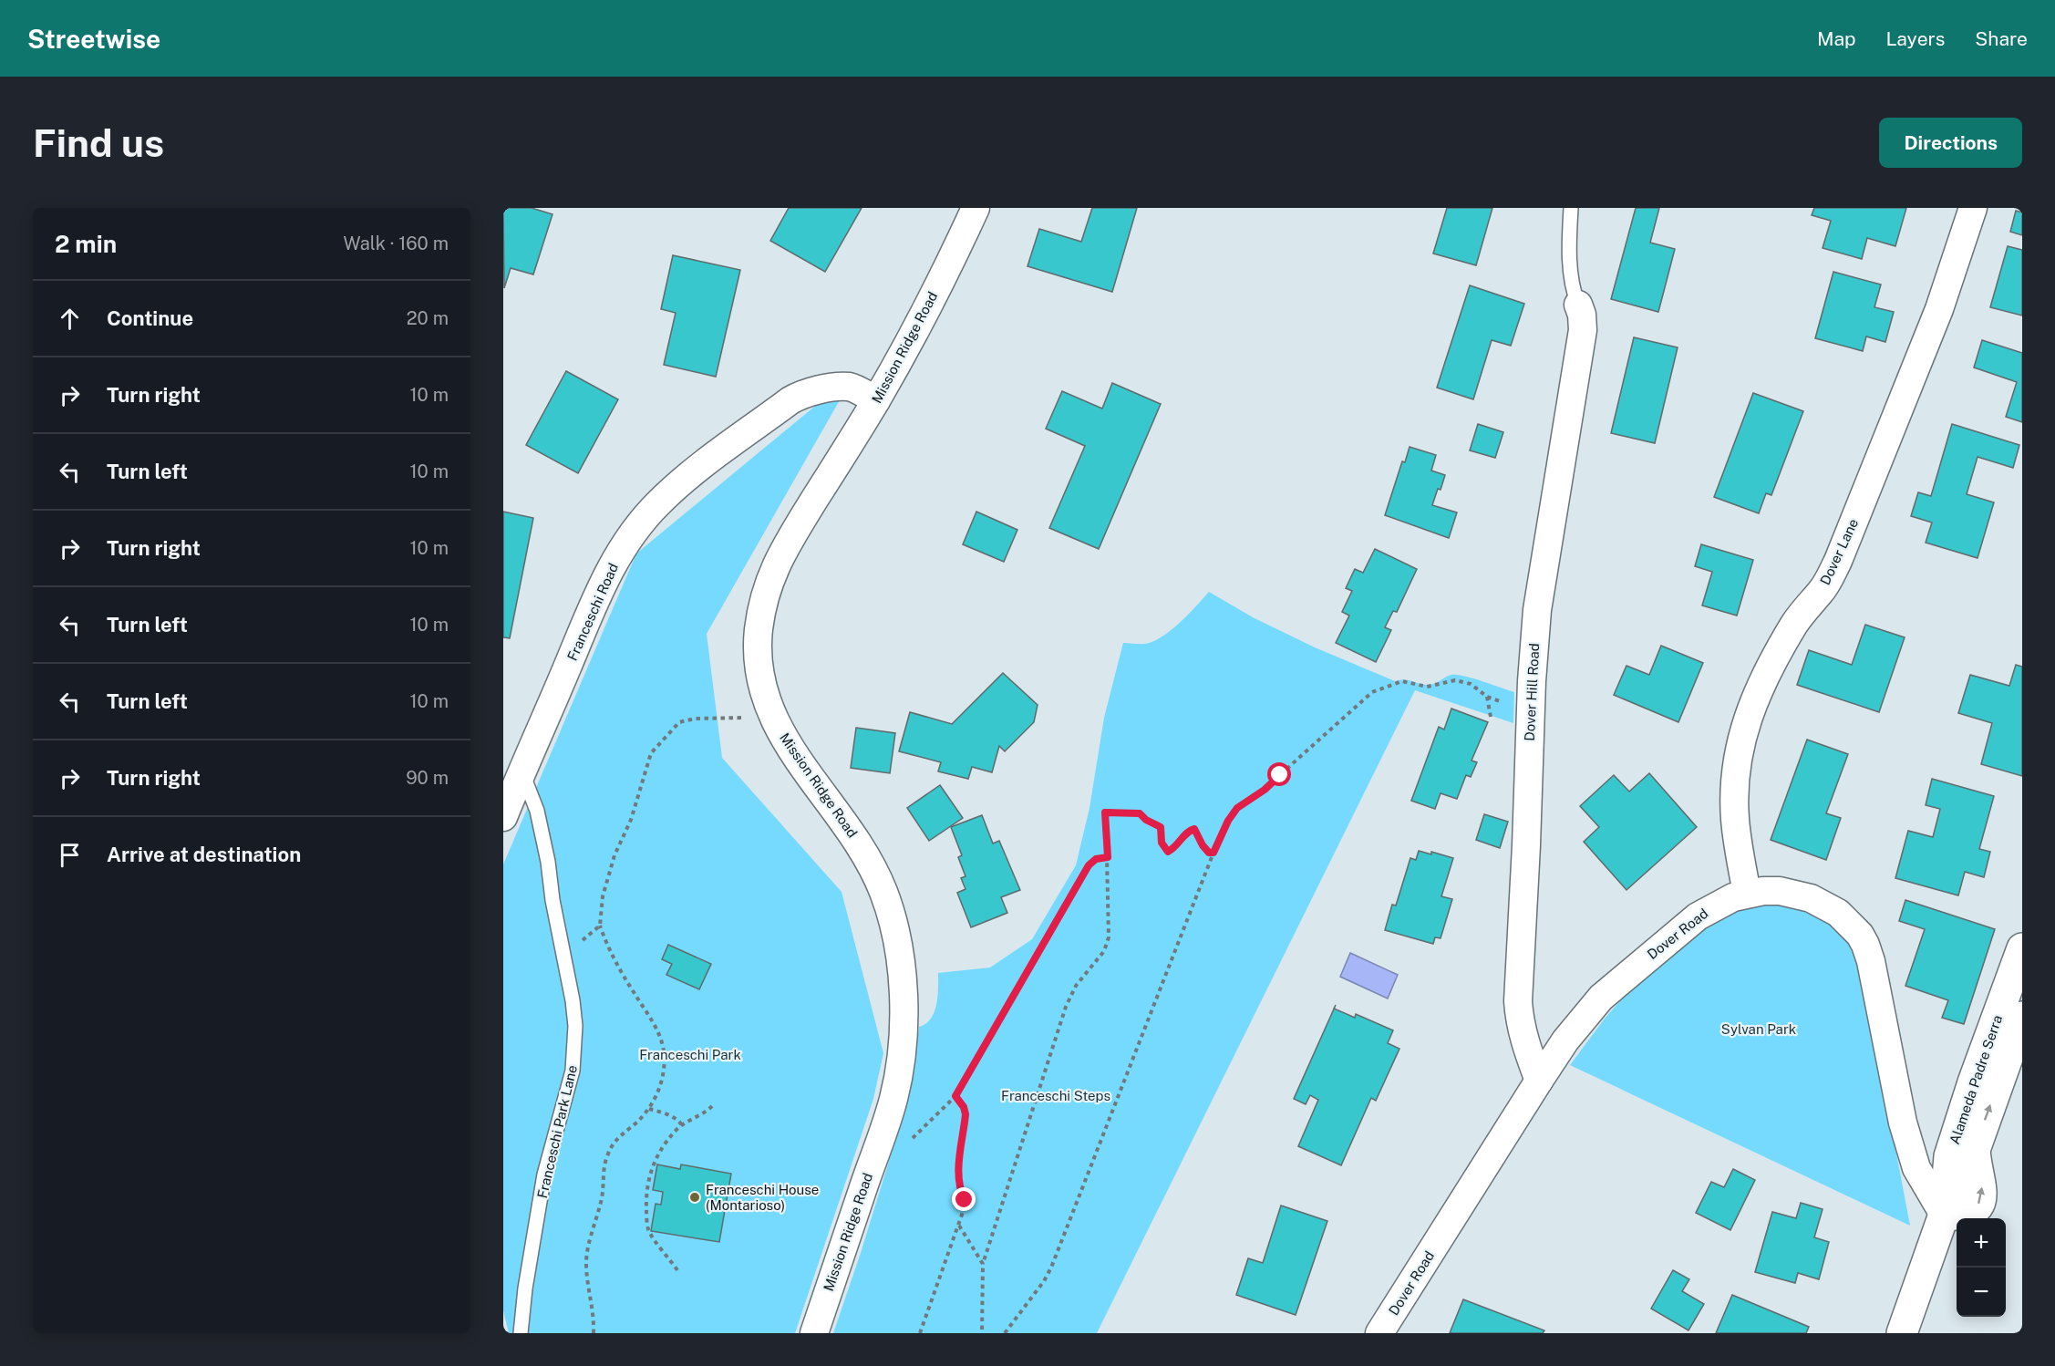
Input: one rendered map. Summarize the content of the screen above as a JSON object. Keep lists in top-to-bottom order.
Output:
{
  "streets": {
    "street": [
      "Mission Ridge Road",
      "Dover Lane",
      "Franceschi Road",
      "Dover Hill Road",
      "Dover Road",
      "Alameda Padre Serra"
    ],
    "lane": ["Franceschi Park Lane"]
  },
  "crossings": [
    ["Mission Ridge Road", "Franceschi Road"],
    ["Dover Lane", "Dover Road"],
    ["Franceschi Road", "Franceschi Park Lane"],
    ["Dover Hill Road", "Dover Road"],
    ["Dover Road", "Alameda Padre Serra"]
  ],
  "parks": ["Sylvan Park", "Franceschi Park", "Franceschi Steps"],
  "places": ["Franceschi House (Montarioso)"],
  "page": {
    "header": "Streetwise",
    "nav": ["Map", "Layers", "Share"],
    "buttons": "Directions",
    "title": "Find us",
    "heading": ["2 min", "Walk · 160 m"],
    "list": [
      ["Continue", "20 m"],
      ["Turn right", "10 m"],
      ["Turn left", "10 m"],
      ["Turn right", "10 m"],
      ["Turn left", "10 m"],
      ["Turn left", "10 m"],
      ["Turn right", "90 m"],
      "Arrive at destination"
    ],
    "map_buttons": ["+", "−"]
  }
}
